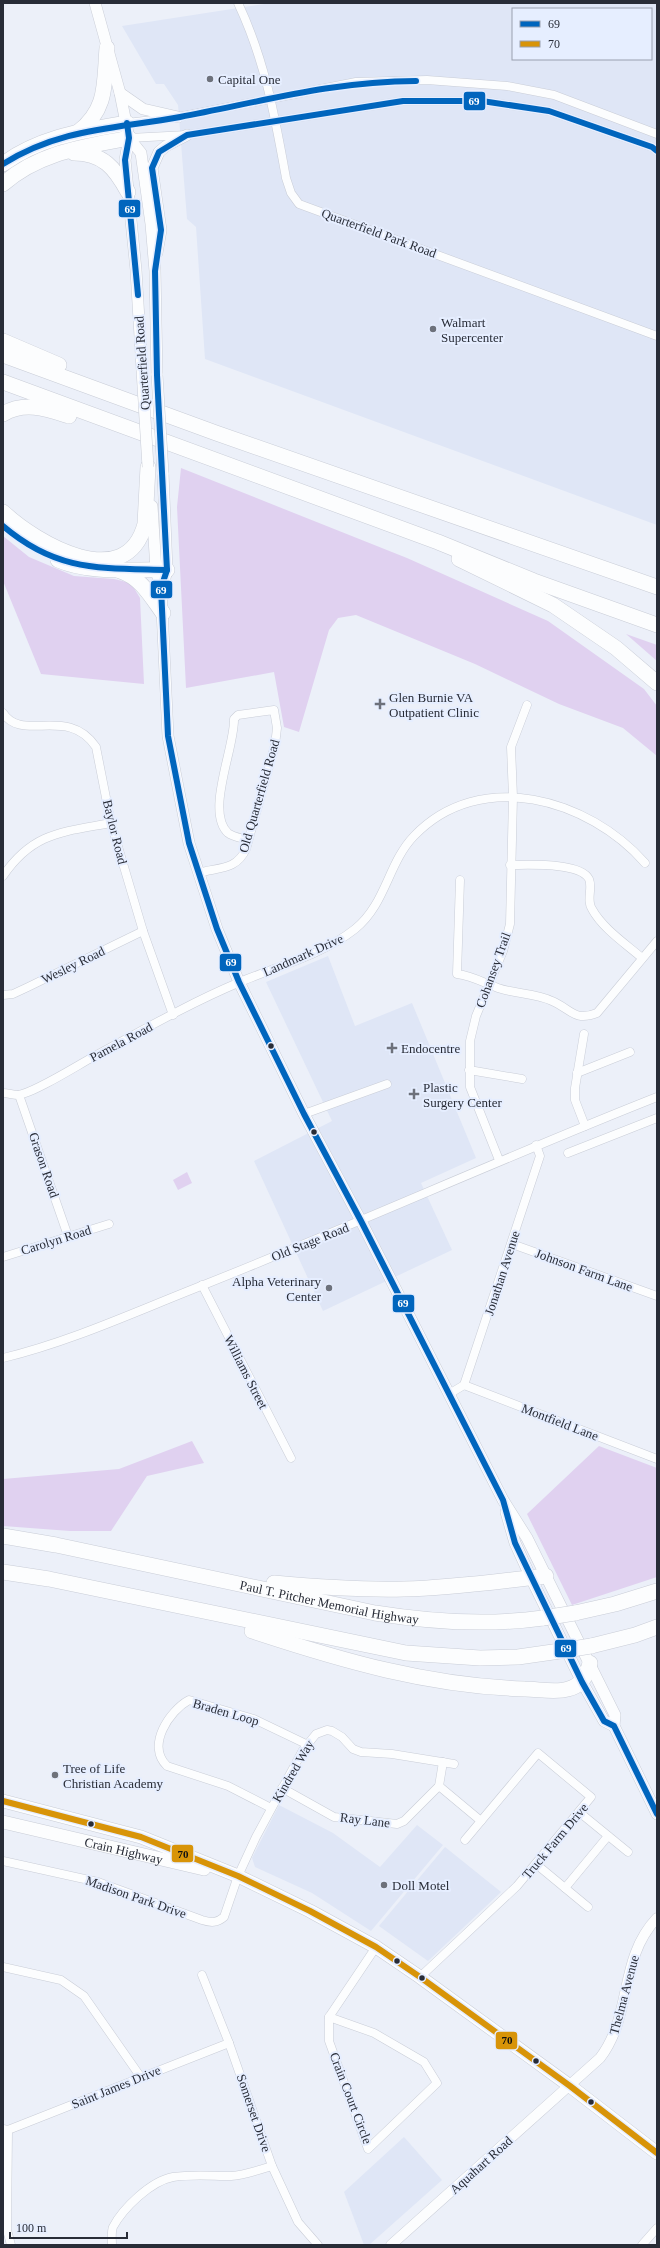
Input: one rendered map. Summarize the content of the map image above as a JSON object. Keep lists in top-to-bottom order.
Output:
{
  "streets": {
    "highway": ["Paul T. Pitcher Memorial Highway"],
    "main road": ["Quarterfield Road", "Crain Highway"],
    "street": [
      "Quarterfield Park Road",
      "Old Quarterfield Road",
      "Baylor Road",
      "Landmark Drive",
      "Wesley Road",
      "Cohansey Trail",
      "Pamela Road",
      "Grason Road",
      "Carolyn Road",
      "Old Stage Road",
      "Johnson Farm Lane",
      "Jonathan Avenue",
      "Williams Street",
      "Montfield Lane",
      "Braden Loop",
      "Kindred Way",
      "Ray Lane",
      "Truck Farm Drive",
      "Madison Park Drive",
      "Thelma Avenue",
      "Saint James Drive",
      "Crain Court Circle",
      "Somerset Drive",
      "Aquahart Road"
    ]
  },
  "crossings": [
    ["Quarterfield Road", "Old Quarterfield Road"],
    ["Quarterfield Road", "Landmark Drive"],
    ["Quarterfield Road", "Pamela Road"],
    ["Quarterfield Road", "Old Stage Road"],
    ["Baylor Road", "Wesley Road"],
    ["Baylor Road", "Pamela Road"],
    ["Landmark Drive", "Cohansey Trail"],
    ["Landmark Drive", "Pamela Road"],
    ["Cohansey Trail", "Old Stage Road"],
    ["Pamela Road", "Grason Road"],
    ["Grason Road", "Carolyn Road"],
    ["Old Stage Road", "Jonathan Avenue"],
    ["Old Stage Road", "Williams Street"],
    ["Johnson Farm Lane", "Jonathan Avenue"],
    ["Jonathan Avenue", "Montfield Lane"],
    ["Braden Loop", "Kindred Way"],
    ["Kindred Way", "Ray Lane"],
    ["Kindred Way", "Crain Highway"],
    ["Kindred Way", "Madison Park Drive"],
    ["Crain Highway", "Madison Park Drive"],
    ["Thelma Avenue", "Aquahart Road"],
    ["Saint James Drive", "Somerset Drive"]
  ],
  "places": {
    "other": [
      "Capital One",
      "Walmart Supercenter",
      "Alpha Veterinary Center",
      "Tree of Life Christian Academy",
      "Doll Motel"
    ],
    "health": ["Glen Burnie VA Outpatient Clinic", "Endocentre", "Plastic Surgery Center"]
  },
  "lines": ["transit line 69", "transit line 70"],
  "legend": ["69", "70"],
  "scale_bar": "100 m"
}
